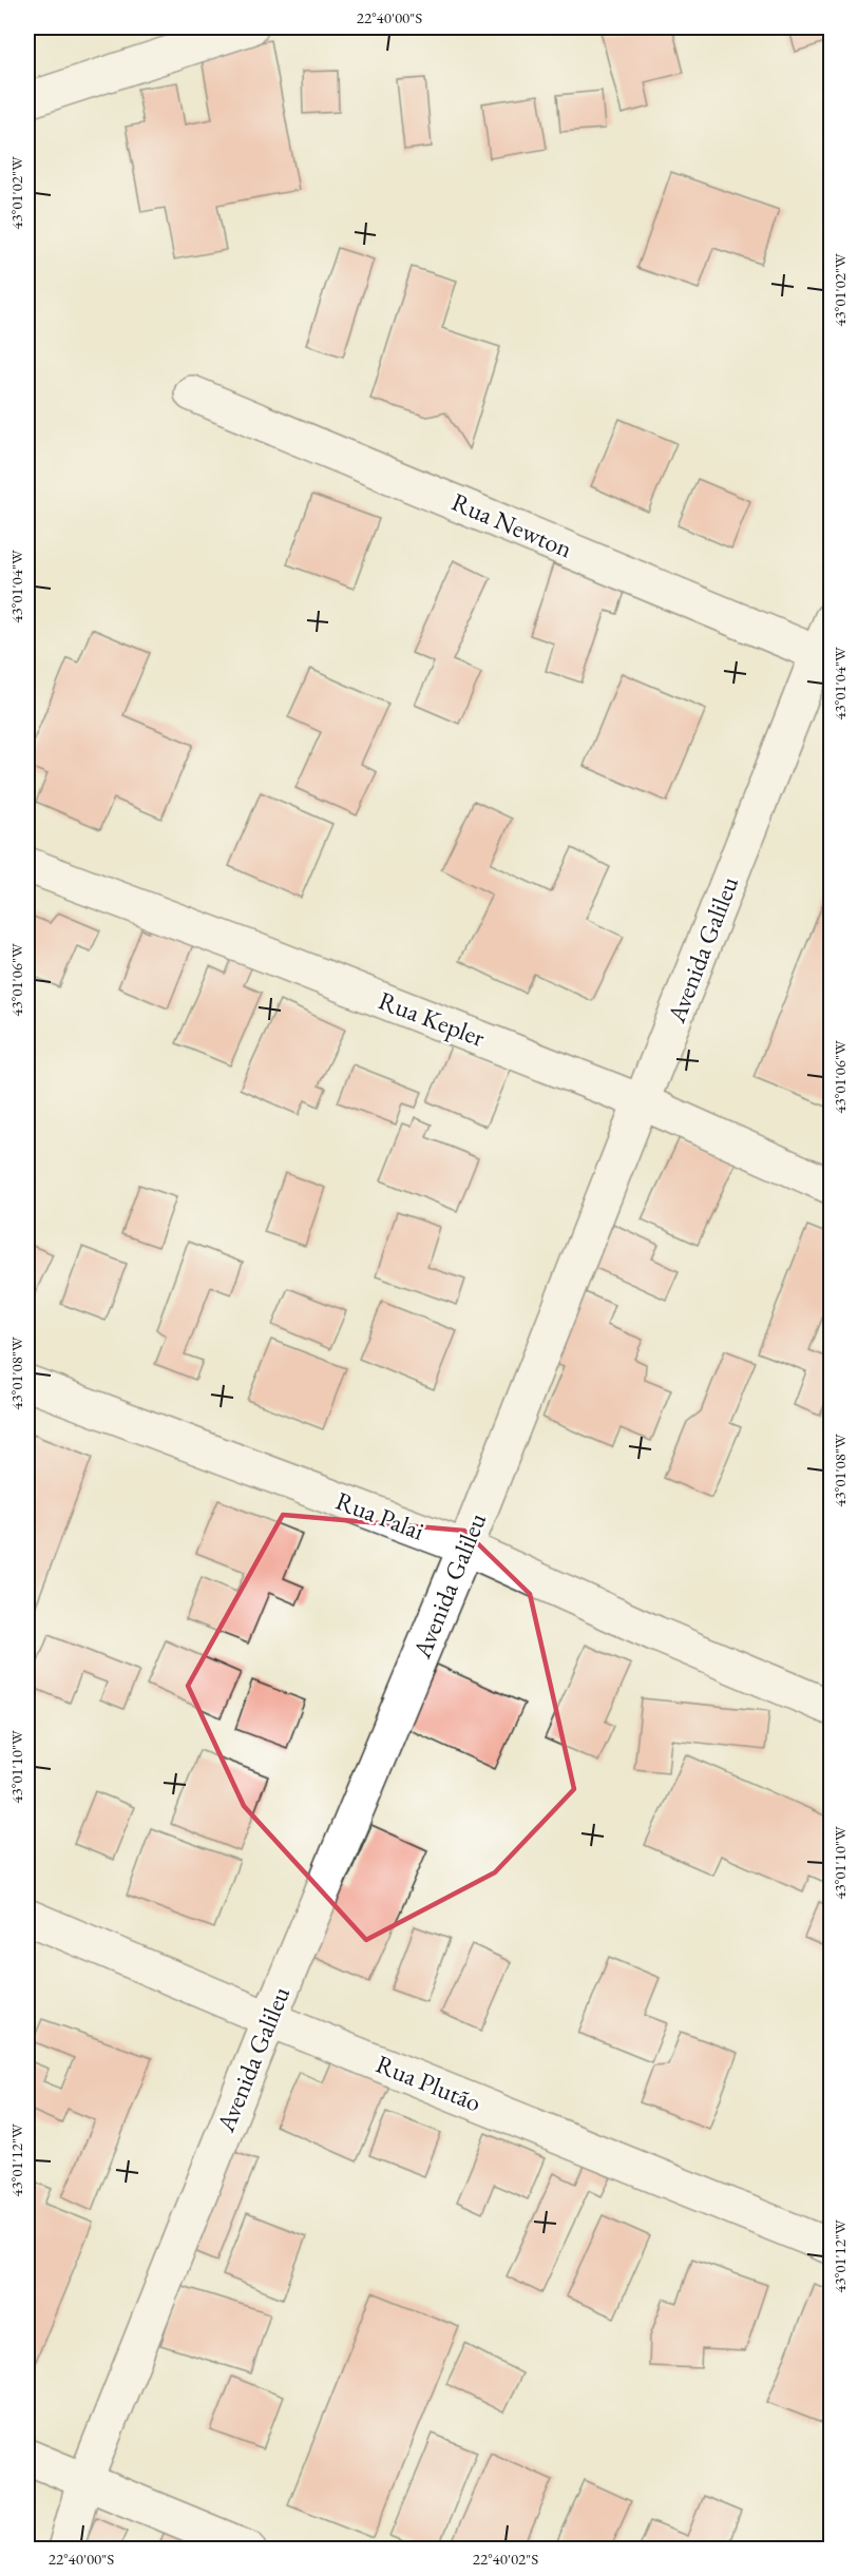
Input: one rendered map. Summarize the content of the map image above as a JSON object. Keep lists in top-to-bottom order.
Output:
{
  "streets": {
    "street": [
      "Rua Newton",
      "Avenida Galileu",
      "Rua Kepler",
      "Rua Palai",
      "Rua Plutão"
    ]
  },
  "crossings": [
    ["Rua Newton", "Avenida Galileu"],
    ["Avenida Galileu", "Rua Kepler"],
    ["Avenida Galileu", "Rua Palai"],
    ["Avenida Galileu", "Rua Plutão"]
  ],
  "coordinates": [
    "22°40'00\"S",
    "43°01'02\"W",
    "43°01'04\"W",
    "43°01'06\"W",
    "43°01'08\"W",
    "43°01'10\"W",
    "43°01'12\"W",
    "22°40'02\"S"
  ]
}
